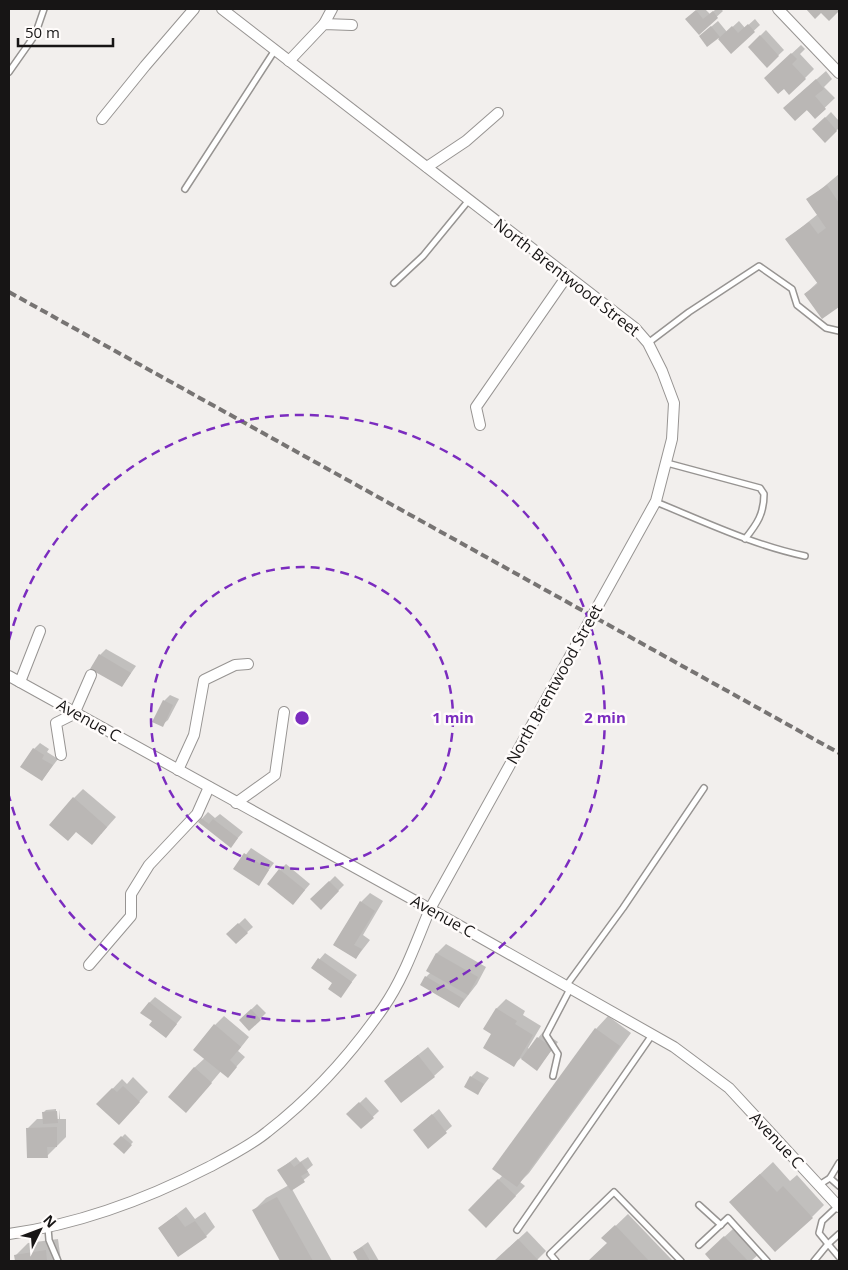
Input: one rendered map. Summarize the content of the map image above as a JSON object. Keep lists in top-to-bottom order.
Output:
{
  "streets": {
    "street": ["North Brentwood Street", "Avenue C"]
  },
  "crossings": [
    ["North Brentwood Street", "Avenue C"]
  ],
  "scale_bar": "50 m",
  "north": "top right",
  "rings": ["1 min", "2 min"]
}
